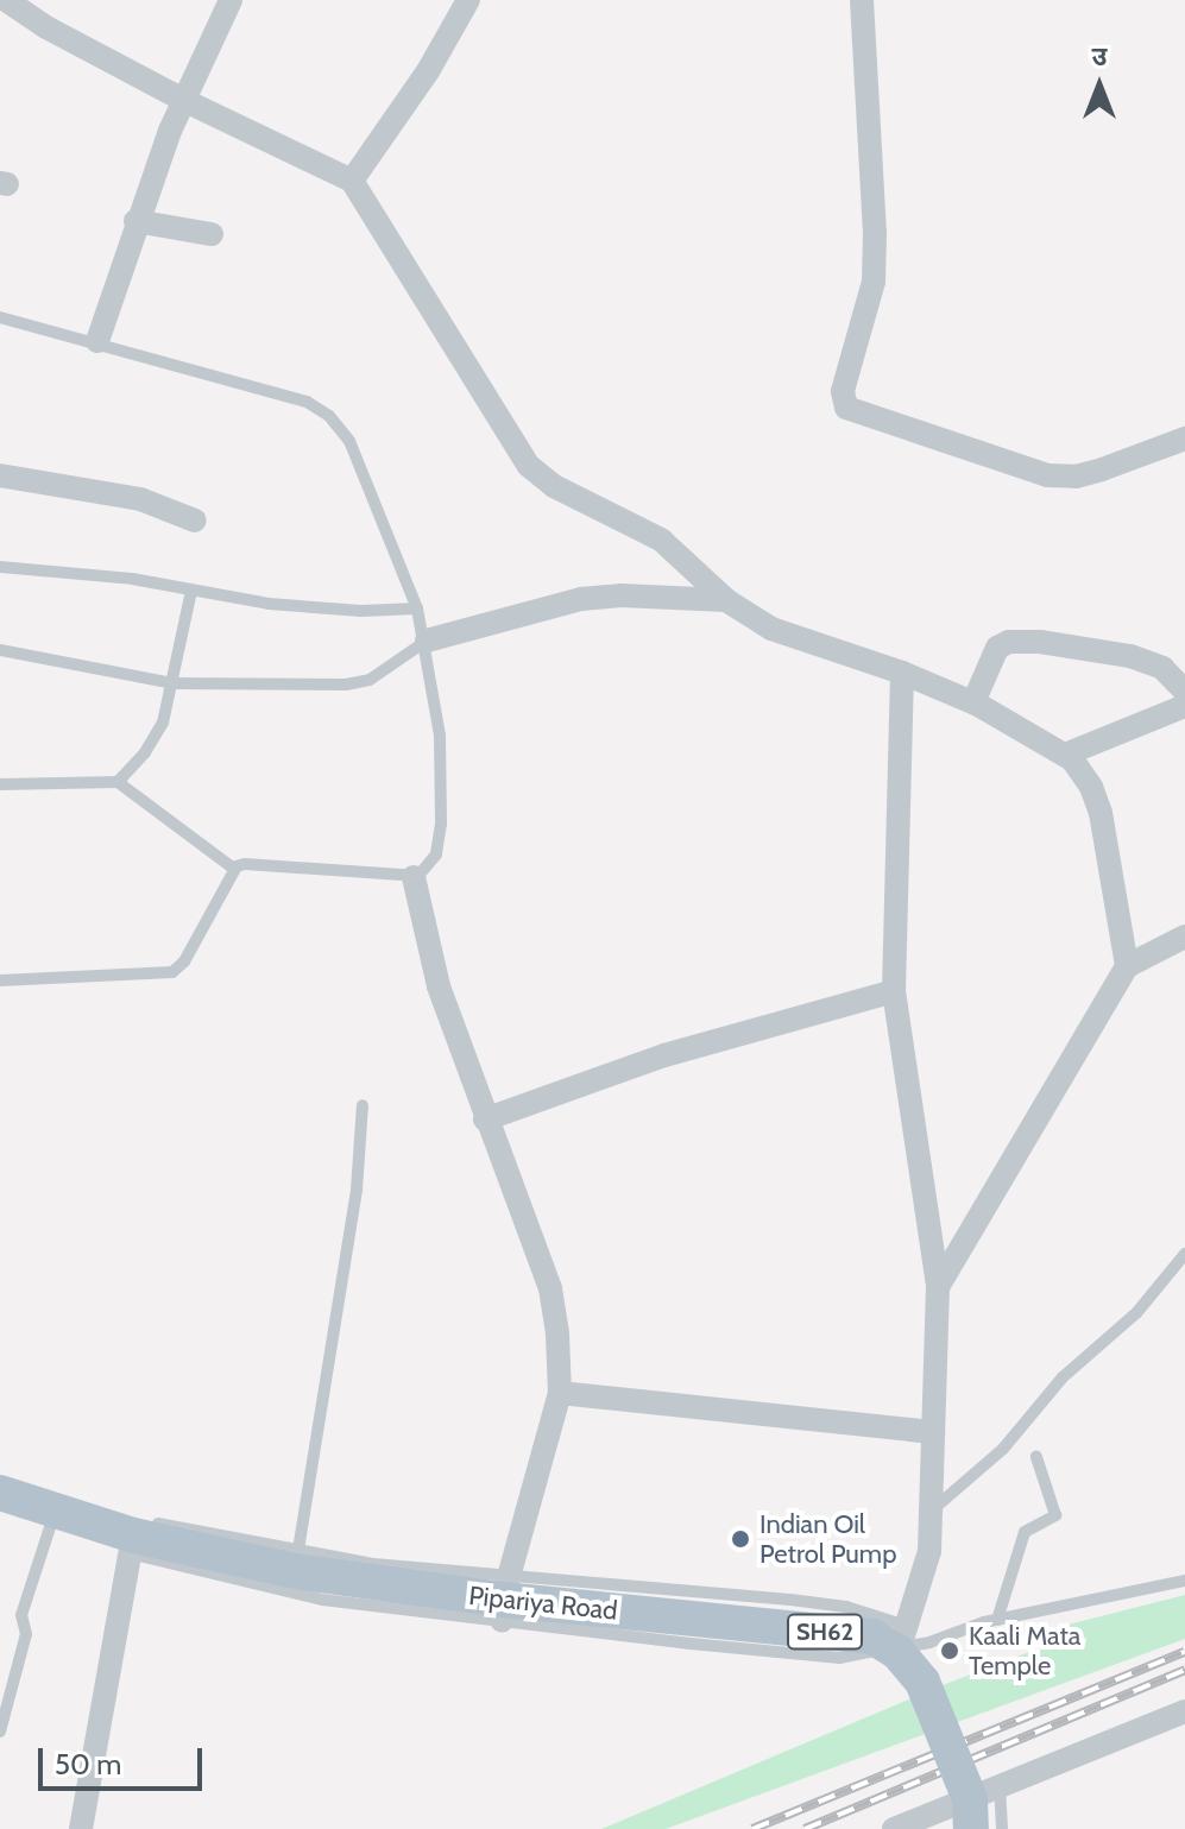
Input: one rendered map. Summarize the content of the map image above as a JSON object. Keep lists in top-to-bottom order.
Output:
{
  "streets": {
    "main road": ["Pipariya Road", "SH62"]
  },
  "places": ["Indian Oil Petrol Pump", "Kaali Mata Temple"],
  "scale_bar": "50 m",
  "north": "top"
}
